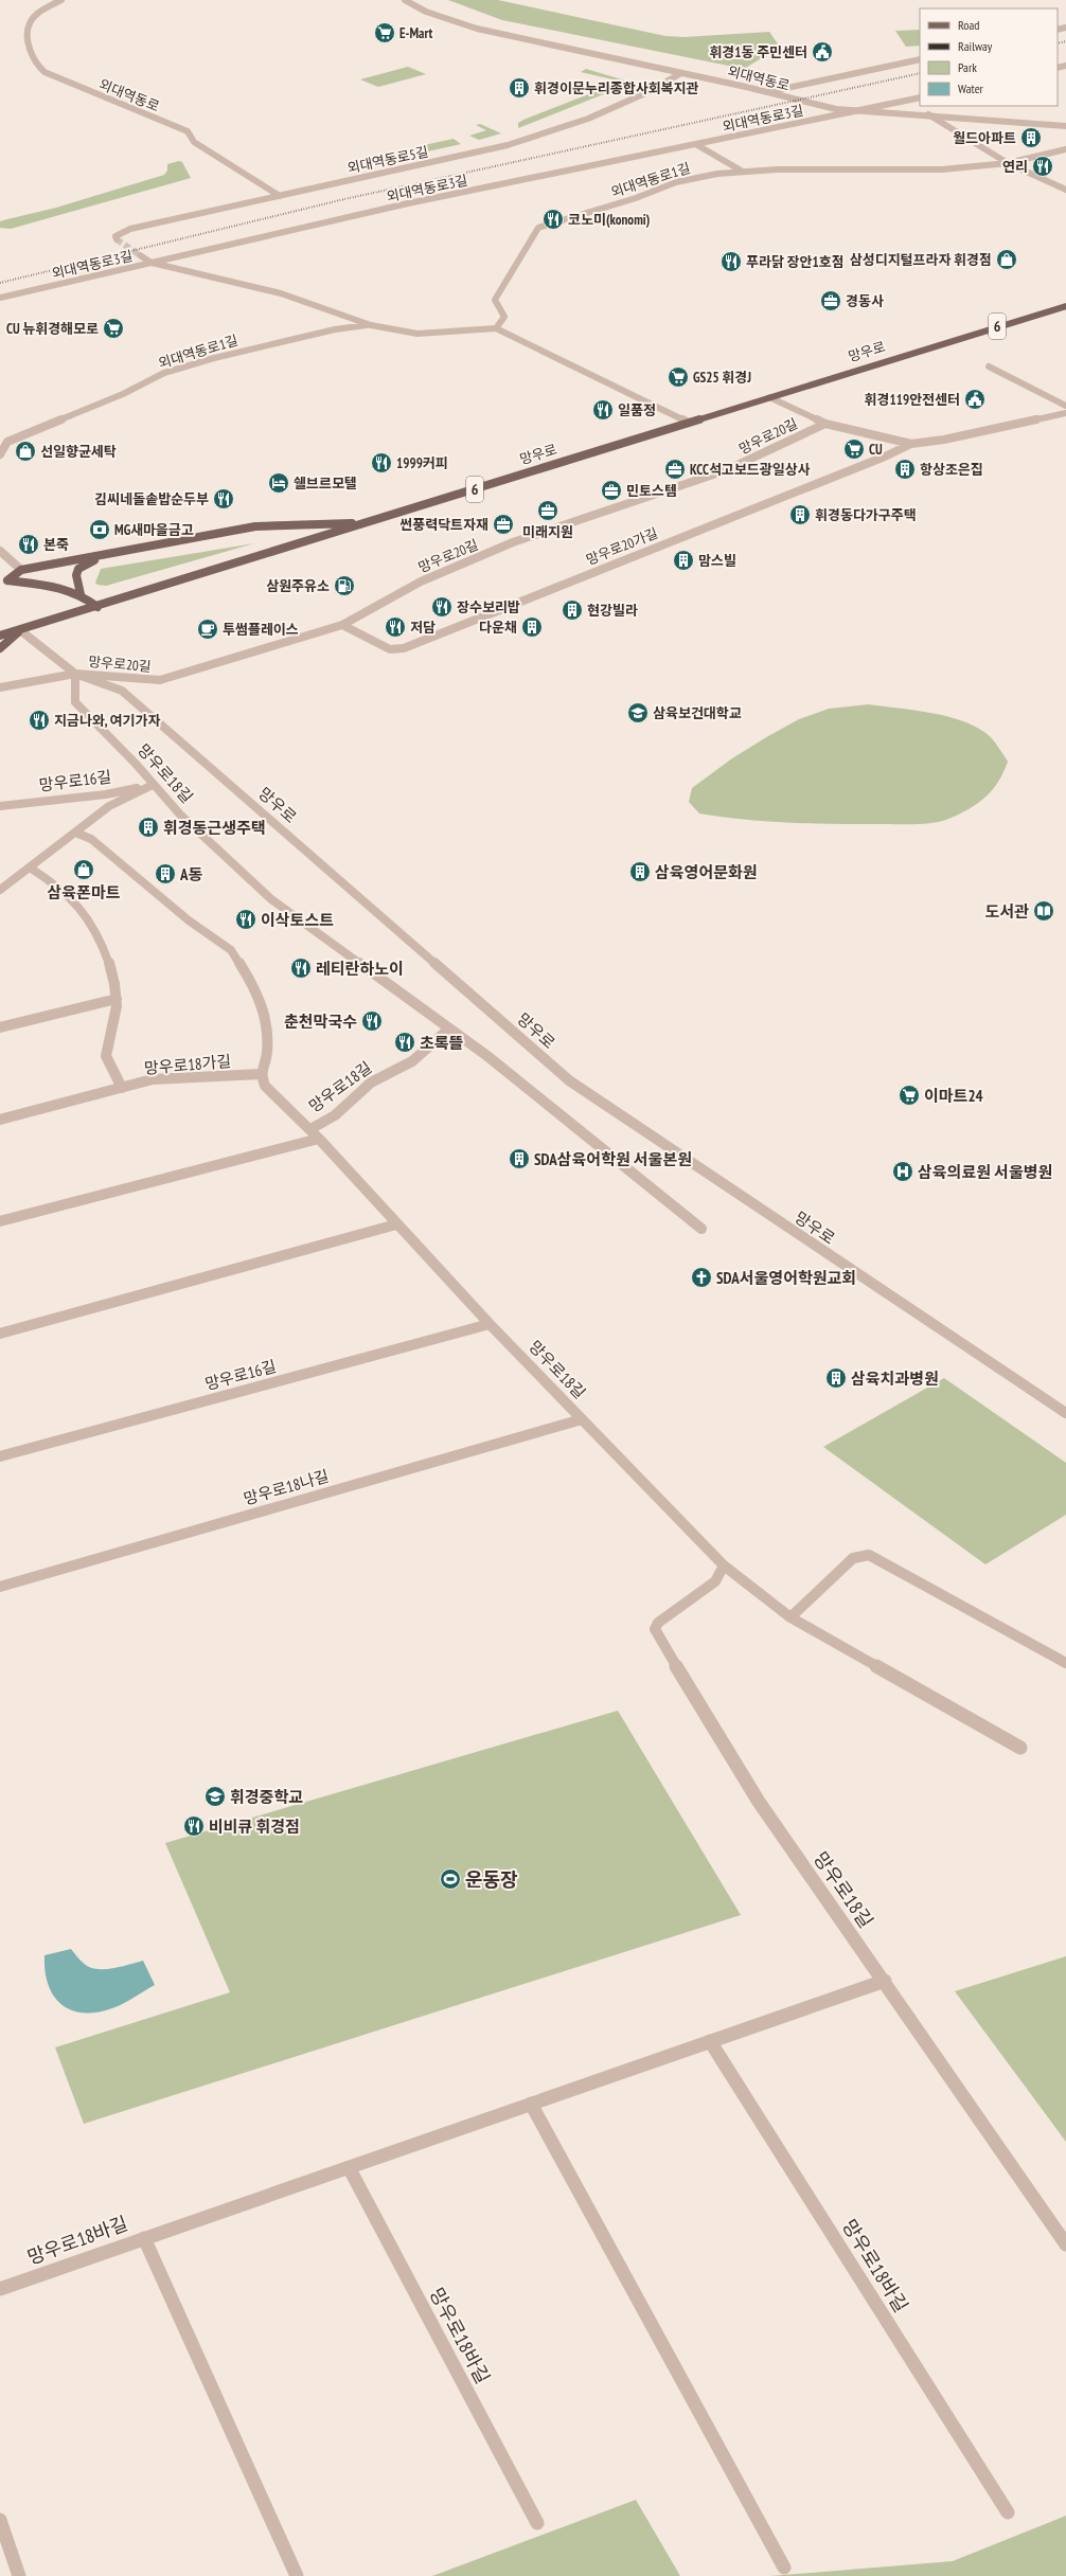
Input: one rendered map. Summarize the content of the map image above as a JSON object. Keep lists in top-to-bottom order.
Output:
{
  "streets": {
    "main road": ["6", "망우로"],
    "street": [
      "외대역동로",
      "외대역동로3길",
      "외대역동로5길",
      "외대역동로1길",
      "망우로20길",
      "망우로20가길",
      "망우로18길",
      "망우로16길",
      "망우로18가길",
      "망우로18나길",
      "망우로18바길"
    ]
  },
  "crossings": [
    ["외대역동로", "외대역동로3길"],
    ["외대역동로", "외대역동로5길"],
    ["외대역동로3길", "외대역동로1길"],
    ["망우로", "망우로20길"],
    ["망우로", "망우로18길"],
    ["망우로20길", "망우로20가길"],
    ["망우로20길", "망우로18길"],
    ["망우로18길", "망우로16길"],
    ["망우로18길", "망우로18나길"],
    ["망우로18길", "망우로18바길"]
  ],
  "places": {
    "supermarket": [
      "E-Mart",
      "CU 뉴휘경해모로",
      "GS25 휘경J",
      "CU",
      "이마트24"
    ],
    "public building": ["휘경1동 주민센터", "휘경119안전센터"],
    "building": [
      "휘경이문누리종합사회복지관",
      "월드아파트",
      "항상조은집",
      "휘경동다가구주택",
      "맘스빌",
      "현강빌라",
      "다운채",
      "휘경동근생주택",
      "삼육영어문화원",
      "A동",
      "SDA삼육어학원 서울본원",
      "삼육치과병원"
    ],
    "restaurant": [
      "연리",
      "코노미(konomi)",
      "푸라닭 장안1호점",
      "일품정",
      "1999커피",
      "김씨네돌솥밥순두부",
      "본죽",
      "장수보리밥",
      "저담",
      "지금나와, 여기가자",
      "이삭토스트",
      "레티란하노이",
      "춘천막국수",
      "초록뜰",
      "비비큐 휘경점"
    ],
    "shop": ["삼성디지털프라자 휘경점", "선일향균세탁", "삼육폰마트"],
    "office": [
      "경동사",
      "KCC석고보드광일상사",
      "민토스템",
      "미래지원",
      "썬풍력닥트자재"
    ],
    "hotel": ["쉘브르모텔"],
    "bank": ["MG새마을금고"],
    "fuel station": ["삼원주유소"],
    "cafe": ["투썸플레이스"],
    "school or university": ["삼육보건대학교", "휘경중학교"],
    "library": ["도서관"],
    "hospital": ["삼육의료원 서울병원"],
    "church": ["SDA서울영어학원교회"],
    "sports": ["운동장"]
  },
  "legend": [
    "Road",
    "Railway",
    "Park",
    "Water"
  ]
}
